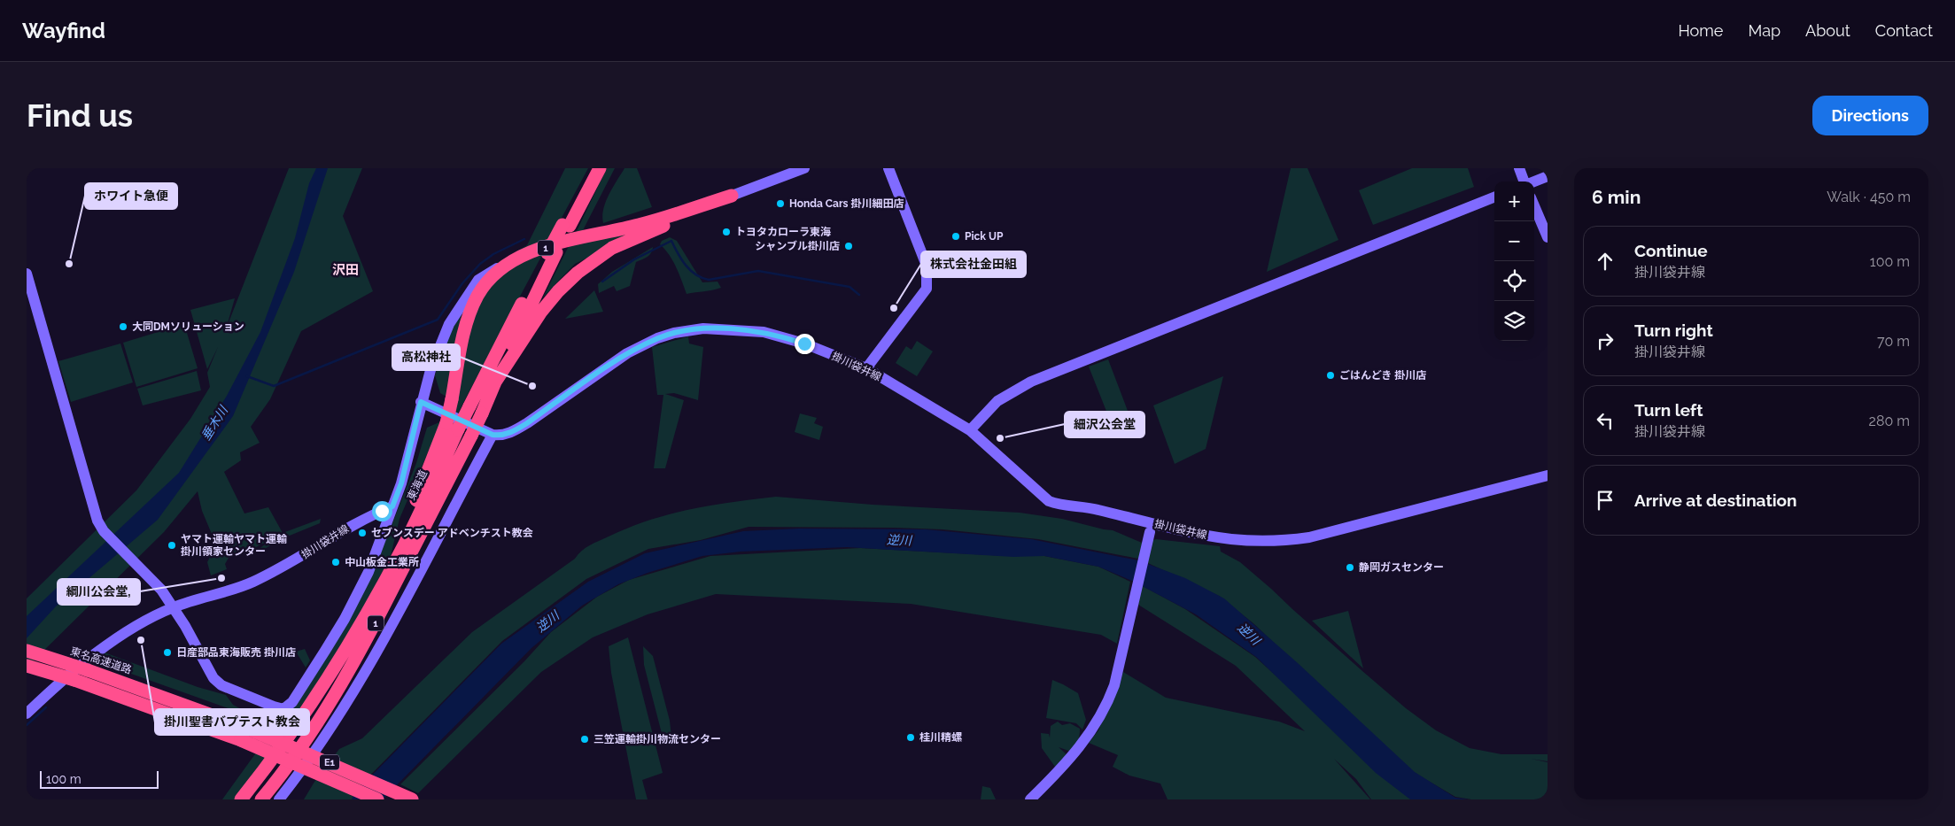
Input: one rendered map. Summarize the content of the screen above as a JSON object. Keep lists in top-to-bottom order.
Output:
{
  "streets": {
    "highway": [
      "1",
      "東海道",
      "東名高速道路",
      "E1"
    ],
    "street": ["掛川袋井線"]
  },
  "crossings": [
    ["1", "東海道"]
  ],
  "districts": ["沢田"],
  "water": ["垂木川", "逆川"],
  "places": [
    "Honda Cars 掛川細田店",
    "トヨタカローラ東海",
    "Pick UP",
    "シャンブル掛川店",
    "ホワイト急便",
    "株式会社金田組",
    "大同DMソリューション",
    "ごはんどき 掛川店",
    "高松神社",
    "細沢公会堂",
    "セブンスデー アドベンチスト教会",
    "ヤマト運輸ヤマト運輸 掛川領家センター",
    "中山板金工業所",
    "静岡ガスセンター",
    "綱川公会堂,",
    "掛川聖書バプテスト教会",
    "日産部品東海販売 掛川店",
    "桂川精螺",
    "三笠運輸掛川物流センター"
  ],
  "scale_bar": "100 m",
  "page": {
    "header": "Wayfind",
    "nav": [
      "Home",
      "Map",
      "About",
      "Contact"
    ],
    "buttons": "Directions",
    "title": "Find us",
    "heading": ["6 min", "Walk · 450 m"],
    "map_buttons": ["+", "−"],
    "list": [
      ["Continue", "掛川袋井線", "100 m"],
      ["Turn right", "掛川袋井線", "70 m"],
      ["Turn left", "掛川袋井線", "280 m"],
      "Arrive at destination"
    ],
    "scale": "100 m"
  }
}
